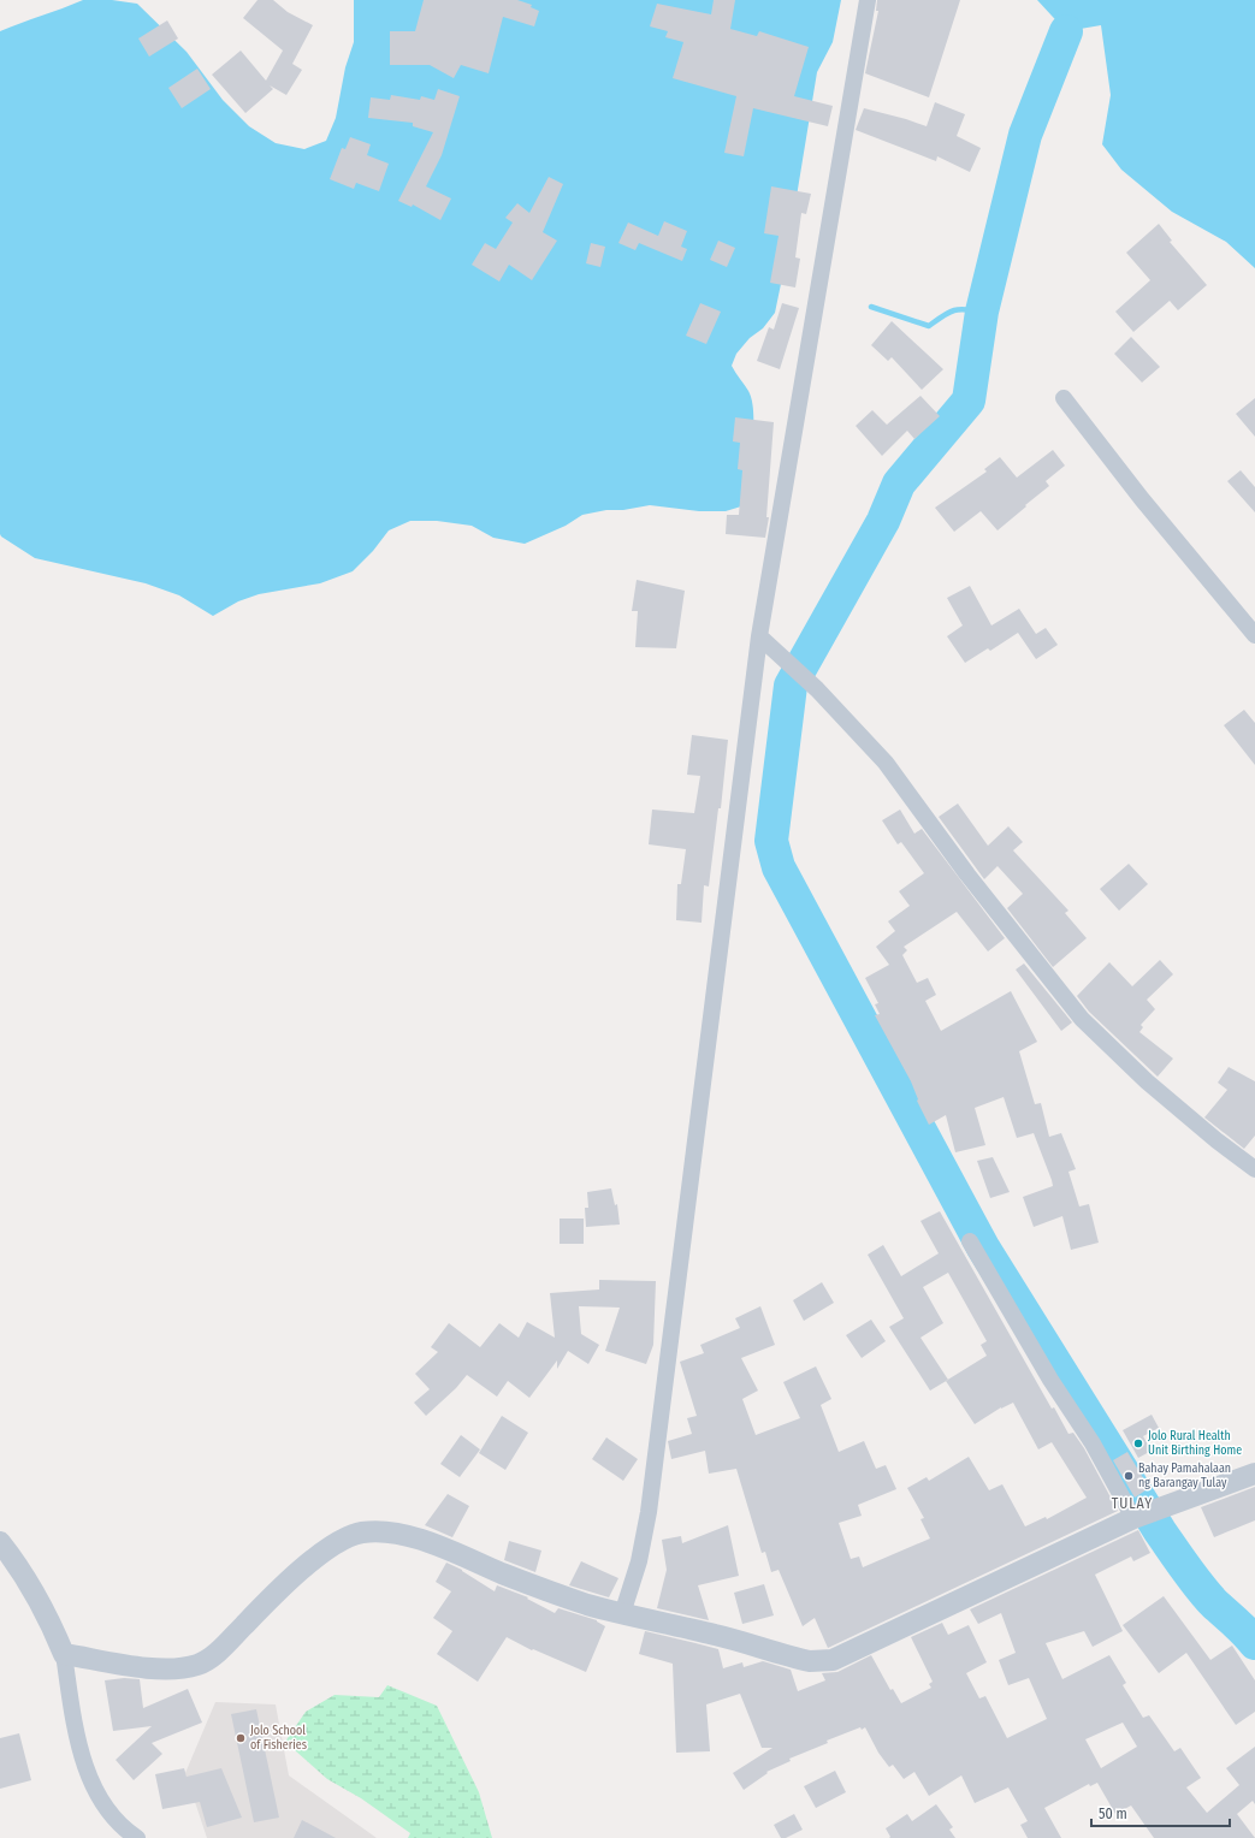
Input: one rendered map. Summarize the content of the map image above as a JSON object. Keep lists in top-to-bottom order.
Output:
{
  "districts": ["TULAY"],
  "places": ["Jolo Rural Health Unit Birthing Home", "Bahay Pamahalaan ng Barangay Tulay", "Jolo School of Fisheries"],
  "scale_bar": "50 m"
}
